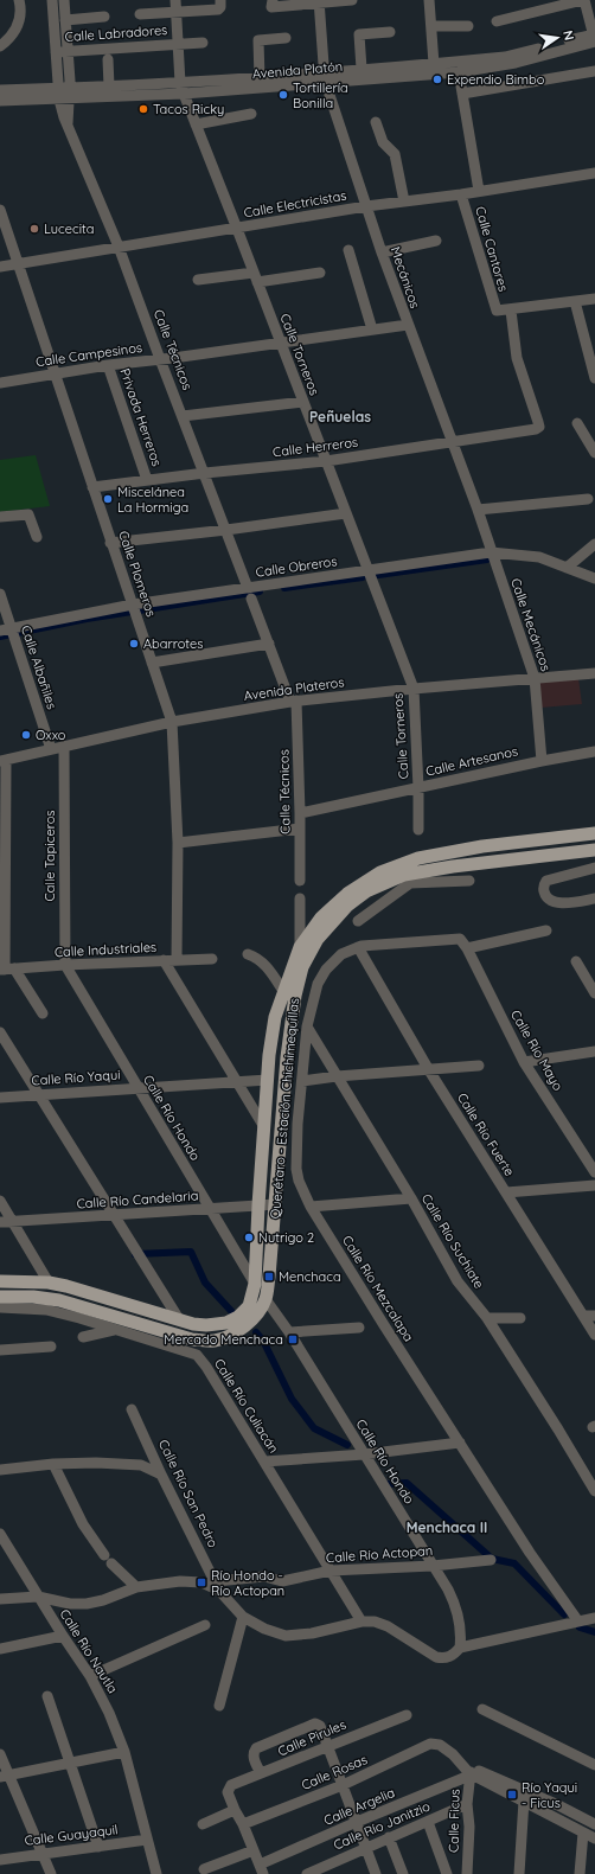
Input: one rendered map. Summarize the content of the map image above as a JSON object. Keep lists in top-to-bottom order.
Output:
{
  "streets": {
    "main road": ["Querétaro - Estación Chichimequillas"],
    "street": [
      "Calle Labradores",
      "Avenida Platón",
      "Calle Electricistas",
      "Calle Cantores",
      "Mecánicos",
      "Calle Técnicos",
      "Calle Campesinos",
      "Calle Torneros",
      "Privada Herreros",
      "Calle Herreros",
      "Calle Obreros",
      "Calle Plomeros",
      "Calle Mecánicos",
      "Calle Albañiles",
      "Avenida Plateros",
      "Calle Artesanos",
      "Calle Tapiceros",
      "Calle Industriales",
      "Calle Río Mayo",
      "Calle Río Yaqui",
      "Calle Río Hondo",
      "Calle Río Fuerte",
      "Calle Río Candelaria",
      "Calle Río Suchiate",
      "Calle Río Mezcalapa",
      "Calle Río Culiacán",
      "Calle Río San Pedro",
      "Calle Río Actopan",
      "Calle Río Nautla",
      "Calle Pirules",
      "Calle Rosas",
      "Calle Argelia",
      "Calle Ficus",
      "Calle Río Janitzio",
      "Calle Guayaquil"
    ]
  },
  "crossings": [
    ["Calle Labradores", "Avenida Platón"],
    ["Calle Labradores", "Calle Técnicos"],
    ["Calle Labradores", "Calle Torneros"],
    ["Avenida Platón", "Calle Cantores"],
    ["Avenida Platón", "Mecánicos"],
    ["Avenida Platón", "Calle Técnicos"],
    ["Avenida Platón", "Calle Torneros"],
    ["Calle Electricistas", "Calle Cantores"],
    ["Calle Electricistas", "Mecánicos"],
    ["Calle Electricistas", "Calle Técnicos"],
    ["Calle Electricistas", "Calle Torneros"],
    ["Calle Electricistas", "Calle Plomeros"],
    ["Calle Cantores", "Calle Herreros"],
    ["Mecánicos", "Calle Campesinos"],
    ["Mecánicos", "Calle Herreros"],
    ["Mecánicos", "Calle Obreros"],
    ["Mecánicos", "Calle Mecánicos"],
    ["Calle Técnicos", "Calle Campesinos"],
    ["Calle Técnicos", "Calle Herreros"],
    ["Calle Técnicos", "Calle Obreros"],
    ["Calle Técnicos", "Avenida Plateros"],
    ["Calle Técnicos", "Calle Artesanos"],
    ["Calle Campesinos", "Calle Torneros"],
    ["Calle Campesinos", "Privada Herreros"],
    ["Calle Campesinos", "Calle Plomeros"],
    ["Calle Torneros", "Calle Herreros"],
    ["Calle Torneros", "Calle Obreros"],
    ["Calle Torneros", "Avenida Plateros"],
    ["Calle Torneros", "Calle Artesanos"],
    ["Privada Herreros", "Calle Herreros"],
    ["Calle Herreros", "Calle Plomeros"],
    ["Calle Obreros", "Calle Plomeros"],
    ["Calle Obreros", "Calle Mecánicos"],
    ["Calle Obreros", "Calle Albañiles"],
    ["Calle Plomeros", "Avenida Plateros"],
    ["Calle Plomeros", "Calle Industriales"],
    ["Calle Mecánicos", "Avenida Plateros"],
    ["Calle Mecánicos", "Calle Artesanos"],
    ["Calle Albañiles", "Avenida Plateros"],
    ["Avenida Plateros", "Calle Tapiceros"],
    ["Calle Tapiceros", "Calle Industriales"],
    ["Calle Tapiceros", "Calle Río Hondo"],
    ["Calle Industriales", "Calle Río Hondo"],
    ["Calle Río Mayo", "Calle Río Fuerte"],
    ["Calle Río Mayo", "Calle Río Mezcalapa"],
    ["Calle Río Yaqui", "Querétaro - Estación Chichimequillas"],
    ["Calle Río Yaqui", "Calle Río Hondo"],
    ["Querétaro - Estación Chichimequillas", "Calle Río Hondo"],
    ["Querétaro - Estación Chichimequillas", "Calle Río Candelaria"],
    ["Querétaro - Estación Chichimequillas", "Calle Río Culiacán"],
    ["Calle Río Hondo", "Calle Río Candelaria"],
    ["Calle Río Hondo", "Calle Río Actopan"],
    ["Calle Río Fuerte", "Calle Río Mezcalapa"],
    ["Calle Río Suchiate", "Calle Río Mezcalapa"],
    ["Calle Río Culiacán", "Calle Río Actopan"],
    ["Calle Río San Pedro", "Calle Río Actopan"],
    ["Calle Río Actopan", "Calle Río Nautla"],
    ["Calle Río Nautla", "Calle Guayaquil"],
    ["Calle Rosas", "Calle Argelia"],
    ["Calle Rosas", "Calle Ficus"],
    ["Calle Argelia", "Calle Ficus"],
    ["Calle Ficus", "Calle Río Janitzio"]
  ],
  "districts": ["Peñuelas", "Menchaca II"],
  "places": {
    "other": [
      "Expendio Bimbo",
      "Tortillería Bonilla",
      "Tacos Ricky",
      "Lucecita",
      "Miscelánea La Hormiga",
      "Abarrotes",
      "Oxxo",
      "Nutrigo 2"
    ],
    "transit": [
      "Menchaca",
      "Mercado Menchaca",
      "Río Hondo - Río Actopan",
      "Río Yaqui - Ficus"
    ]
  },
  "north": "right"
}
